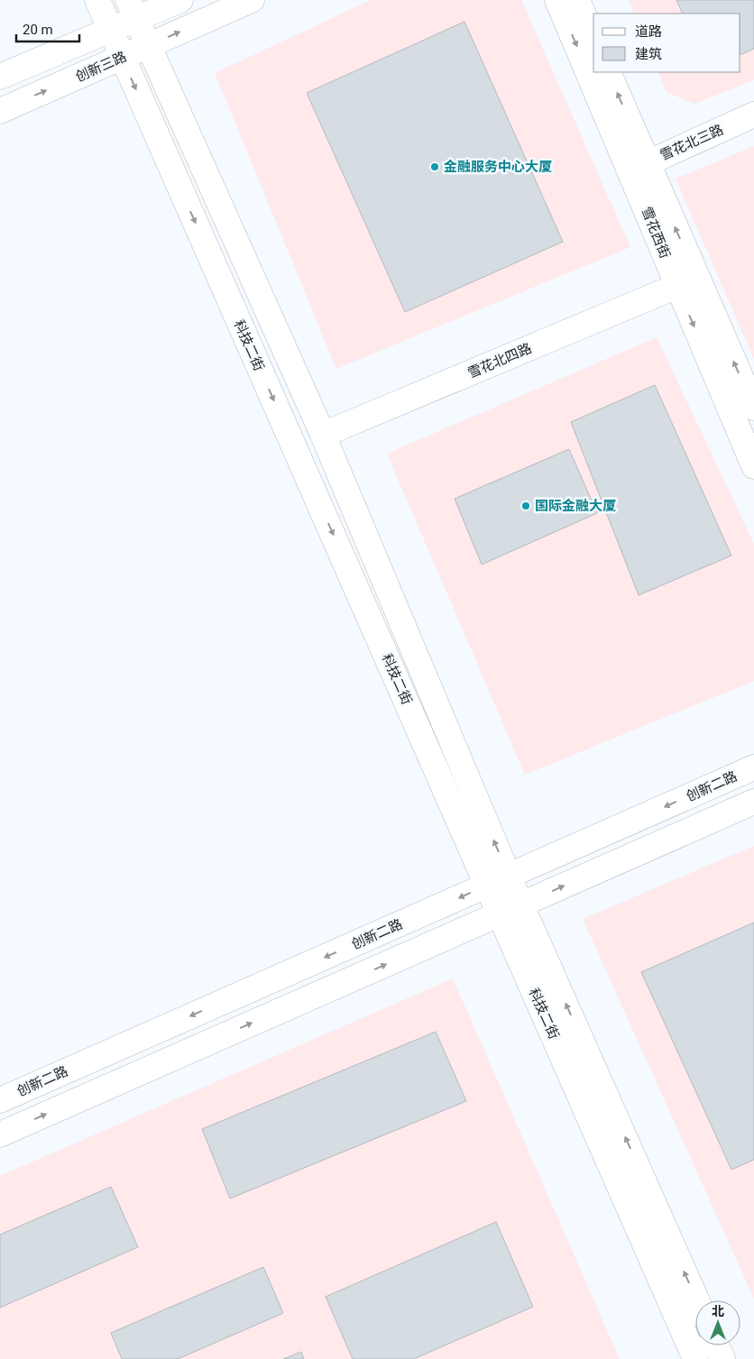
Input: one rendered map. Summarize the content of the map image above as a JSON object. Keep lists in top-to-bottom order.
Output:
{
  "streets": {
    "main road": [
      "创新三路",
      "雪花北三路",
      "雪花西街",
      "科技二街",
      "雪花北四路",
      "创新二路"
    ]
  },
  "crossings": [
    ["创新三路", "科技二街"],
    ["雪花北三路", "雪花西街"],
    ["雪花西街", "雪花北四路"],
    ["科技二街", "雪花北四路"],
    ["科技二街", "创新二路"]
  ],
  "places": ["金融服务中心大厦", "国际金融大厦"],
  "legend": ["道路", "建筑"],
  "scale_bar": "20 m",
  "north": "top"
}
